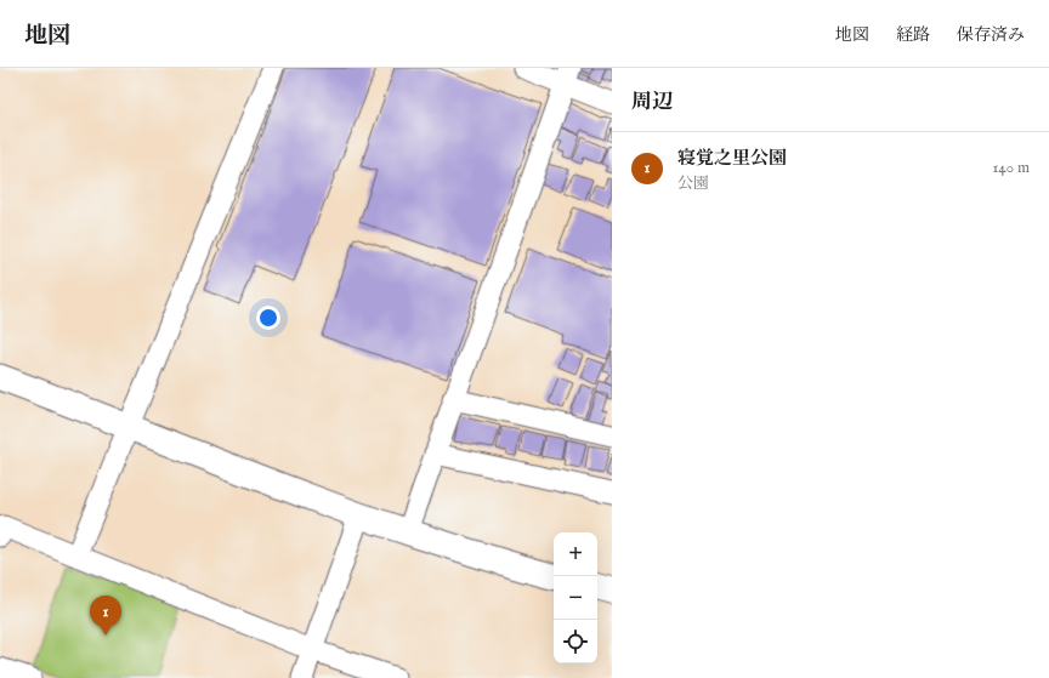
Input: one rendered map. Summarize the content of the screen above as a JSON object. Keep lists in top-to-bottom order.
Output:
{
  "page": {
    "header": "地図",
    "nav": ["地図", "経路", "保存済み"],
    "heading": "周辺",
    "list": [
      {
        "mark": "1",
        "name": "寝覚之里公園",
        "note": "公園",
        "value": "140 m"
      }
    ],
    "map_buttons": ["+", "−"],
    "pins": "1"
  }
}
